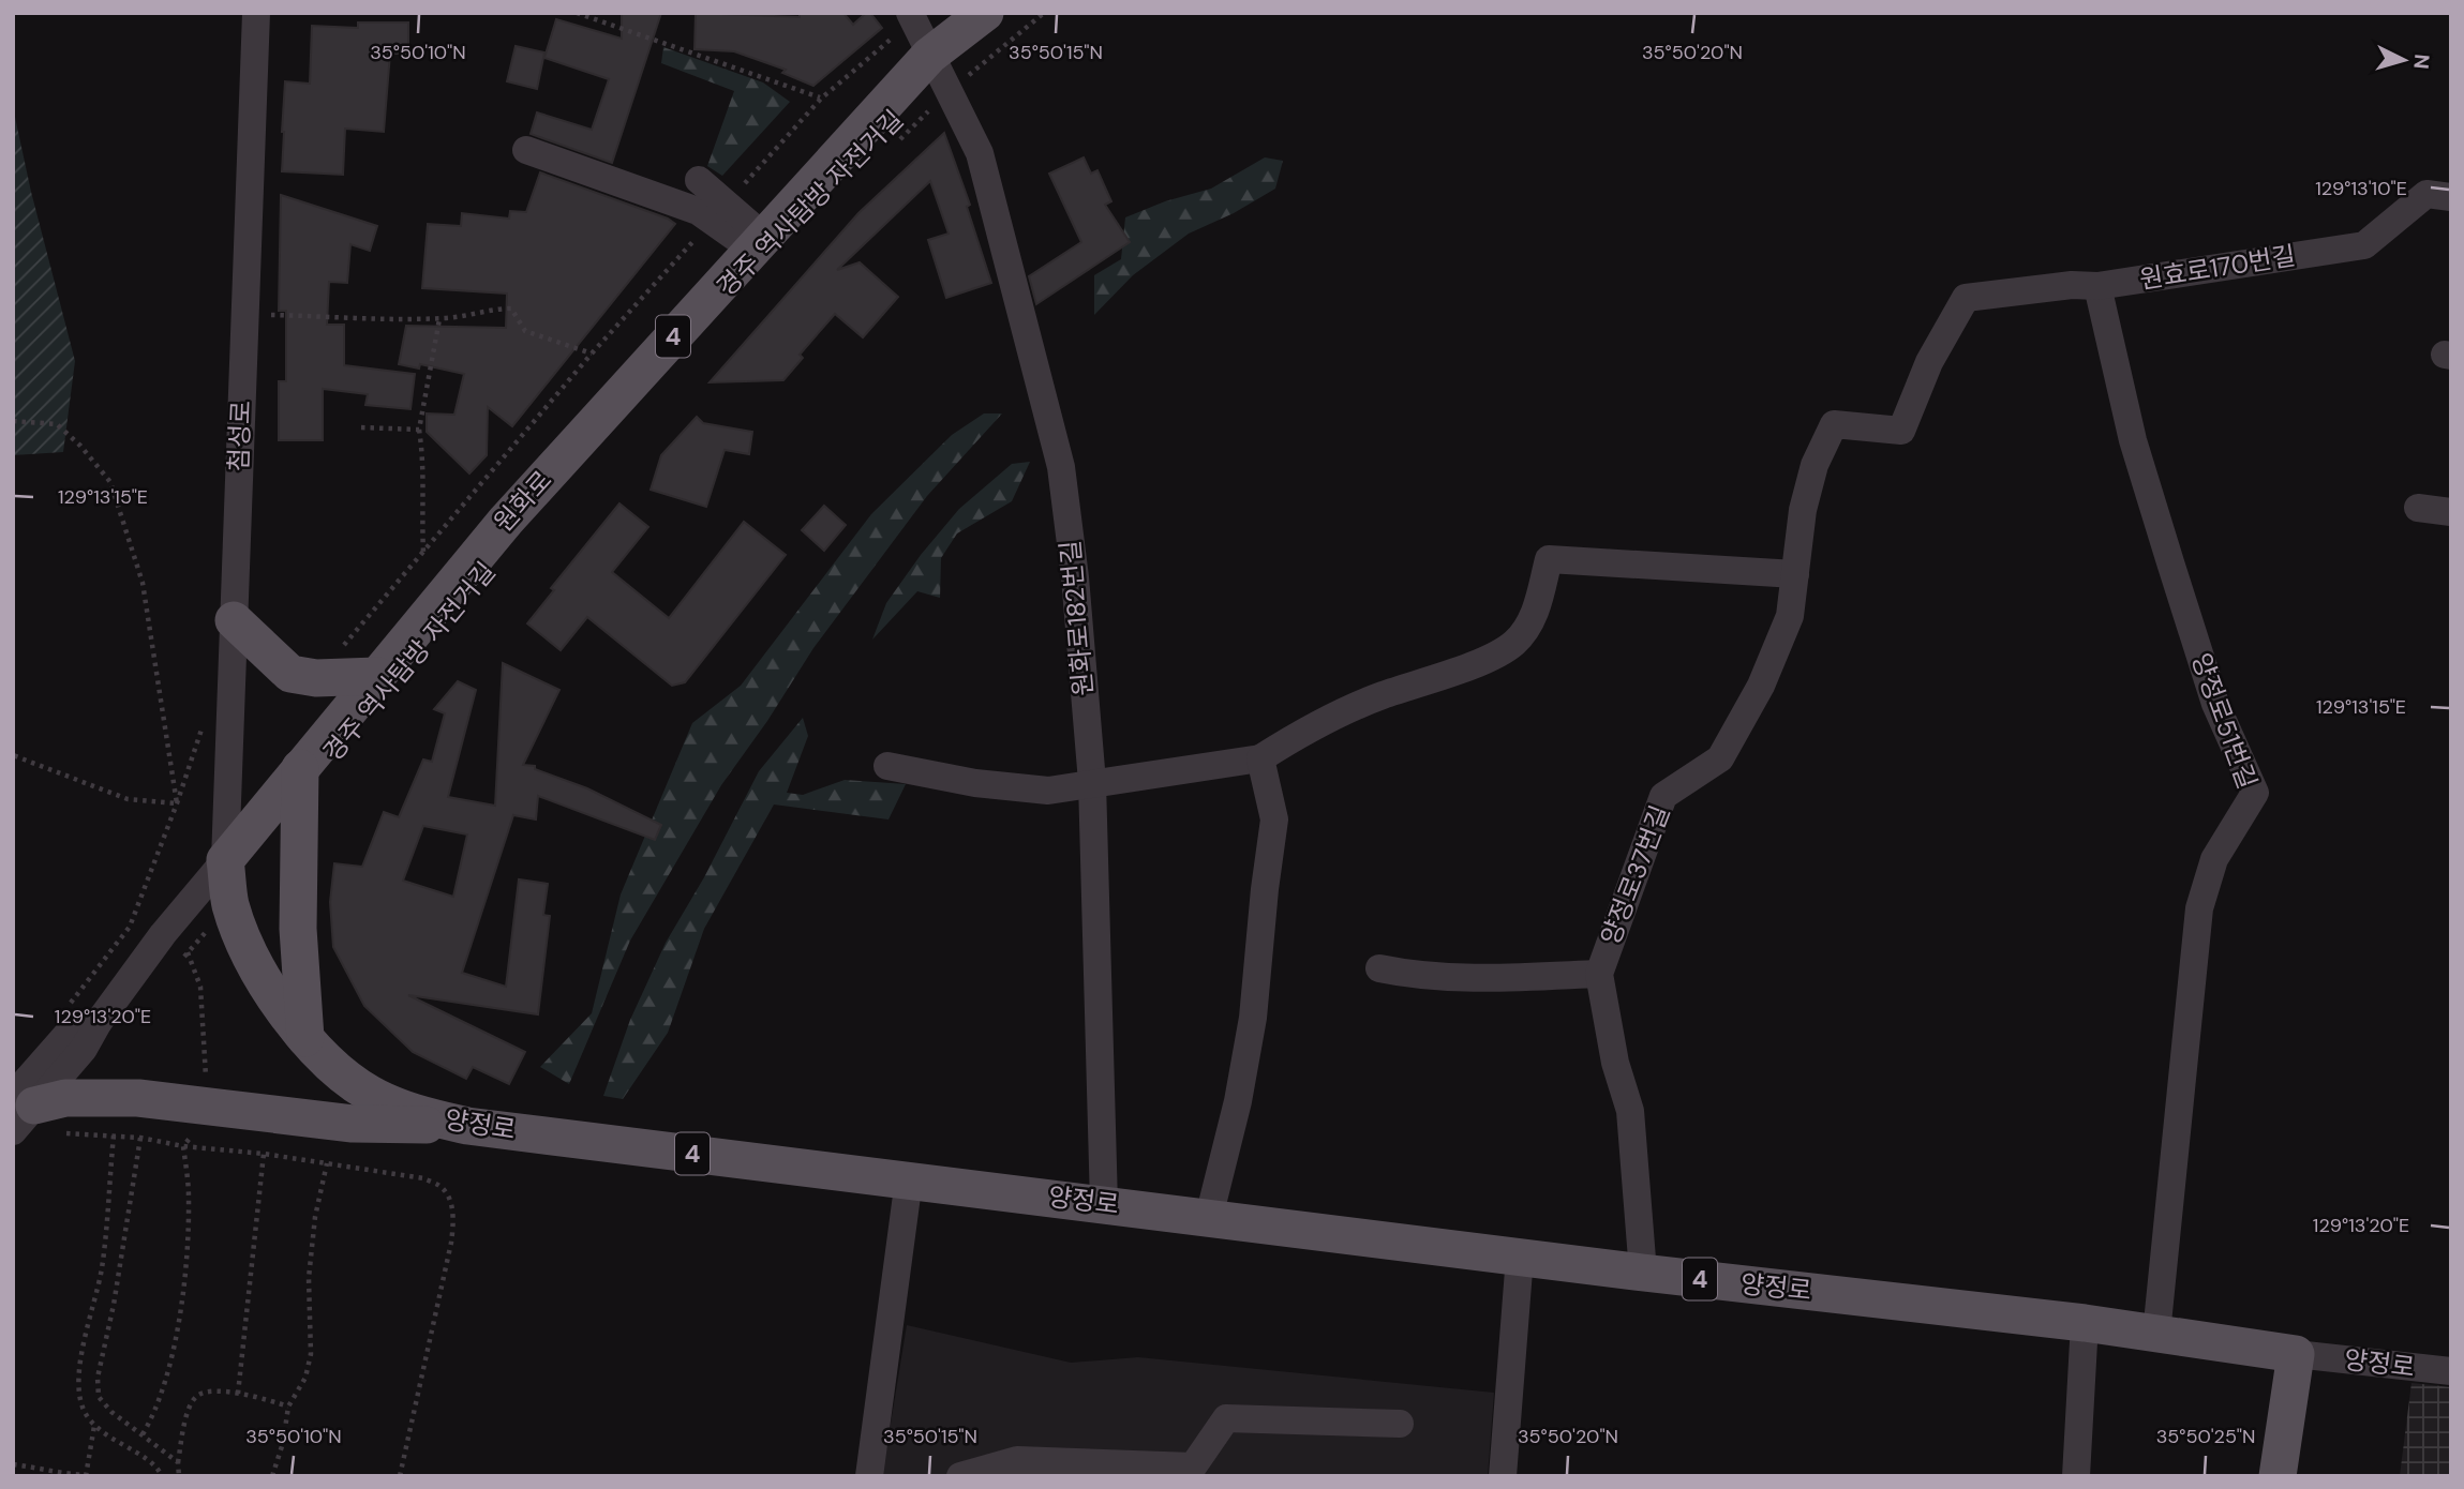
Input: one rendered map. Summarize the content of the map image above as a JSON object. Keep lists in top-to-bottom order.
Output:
{
  "streets": {
    "main road": ["4", "원화로", "양정로"],
    "street": [
      "원효로170번길",
      "첨성로",
      "원화로182번길",
      "양정로51번길",
      "양정로37번길"
    ],
    "path": ["경주 역사탐방 자전거길"]
  },
  "crossings": [
    ["경주 역사탐방 자전거길", "원화로182번길"],
    ["원효로170번길", "양정로51번길"],
    ["원효로170번길", "양정로37번길"],
    ["첨성로", "원화로"],
    ["첨성로", "양정로"],
    ["원화로", "원화로182번길"],
    ["원화로", "양정로"],
    ["원화로182번길", "양정로"],
    ["양정로51번길", "양정로"],
    ["양정로37번길", "양정로"]
  ],
  "north": "right",
  "coordinates": [
    "35°50'10\"N",
    "35°50'15\"N",
    "35°50'20\"N",
    "129°13'10\"E",
    "129°13'15\"E",
    "129°13'20\"E",
    "35°50'25\"N"
  ]
}
